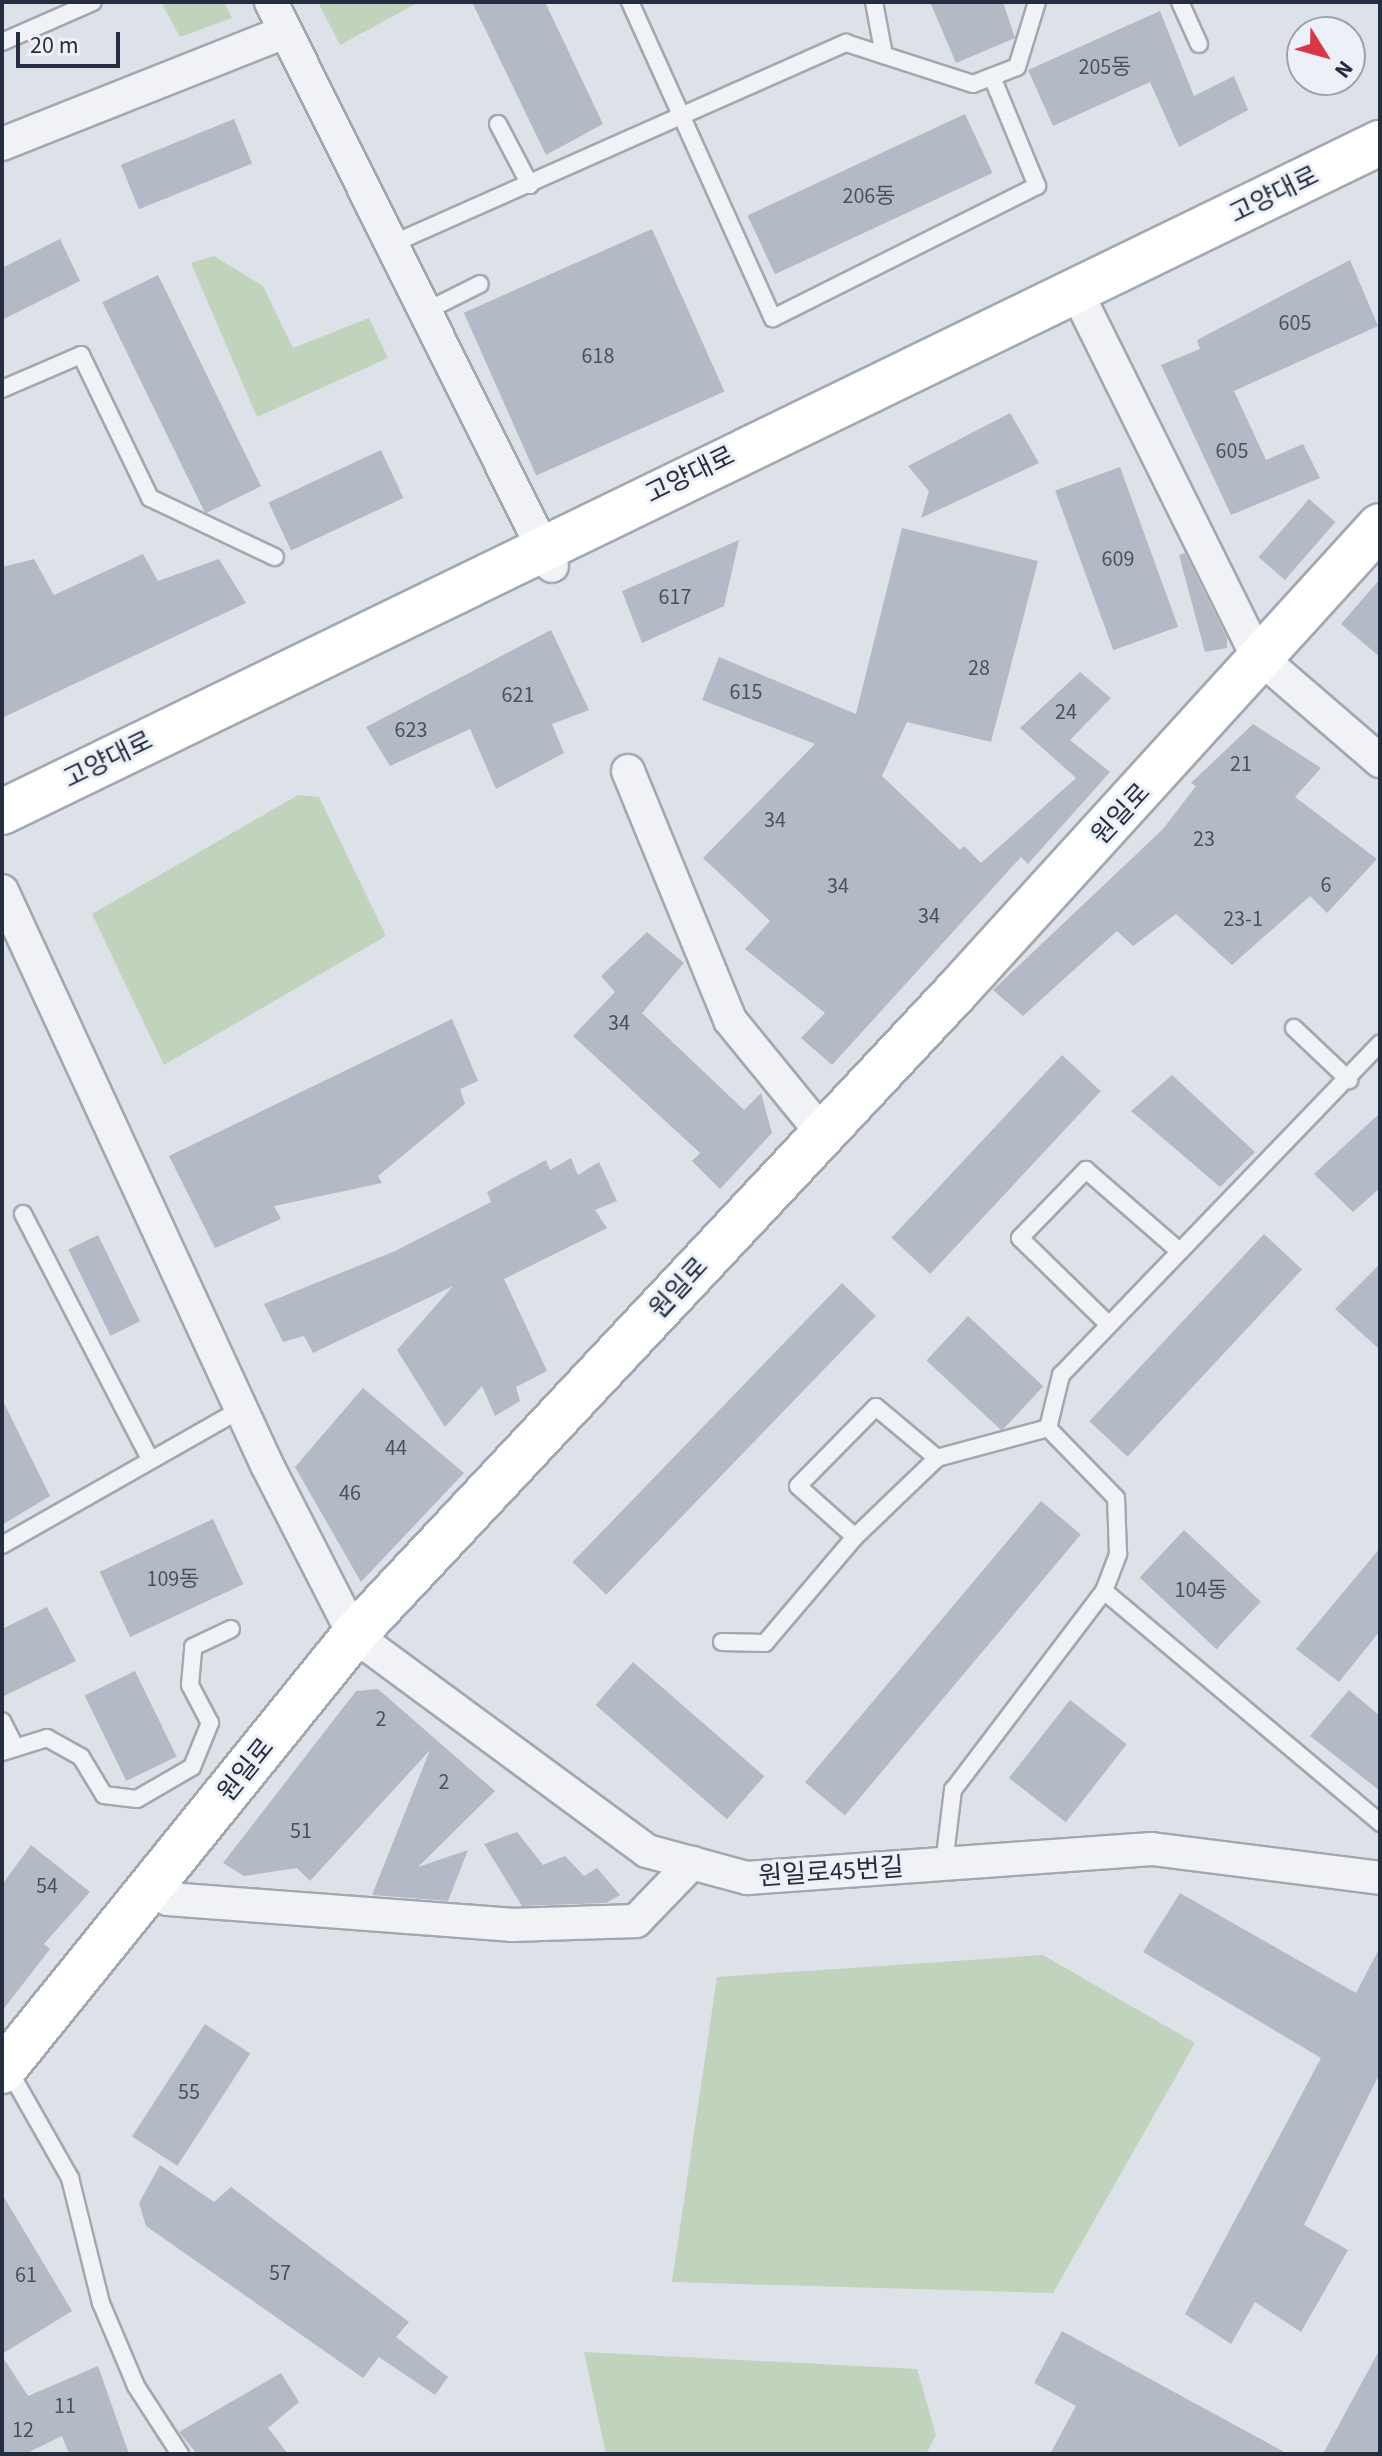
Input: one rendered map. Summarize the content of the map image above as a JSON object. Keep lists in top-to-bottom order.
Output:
{
  "streets": {
    "main road": ["고양대로", "원일로"],
    "street": ["원일로45번길"]
  },
  "crossings": [
    ["원일로", "원일로45번길"]
  ],
  "house_numbers": [
    "205동",
    "206동",
    "605",
    "618",
    "605",
    "609",
    "617",
    "28",
    "615",
    "621",
    "24",
    "623",
    "21",
    "34",
    "23",
    "6",
    "34",
    "34",
    "23-1",
    "34",
    "44",
    "46",
    "109동",
    "104동",
    "2",
    "2",
    "51",
    "54",
    "55",
    "57",
    "61",
    "11",
    "12"
  ],
  "scale_bar": "20 m",
  "north": "bottom right"
}
